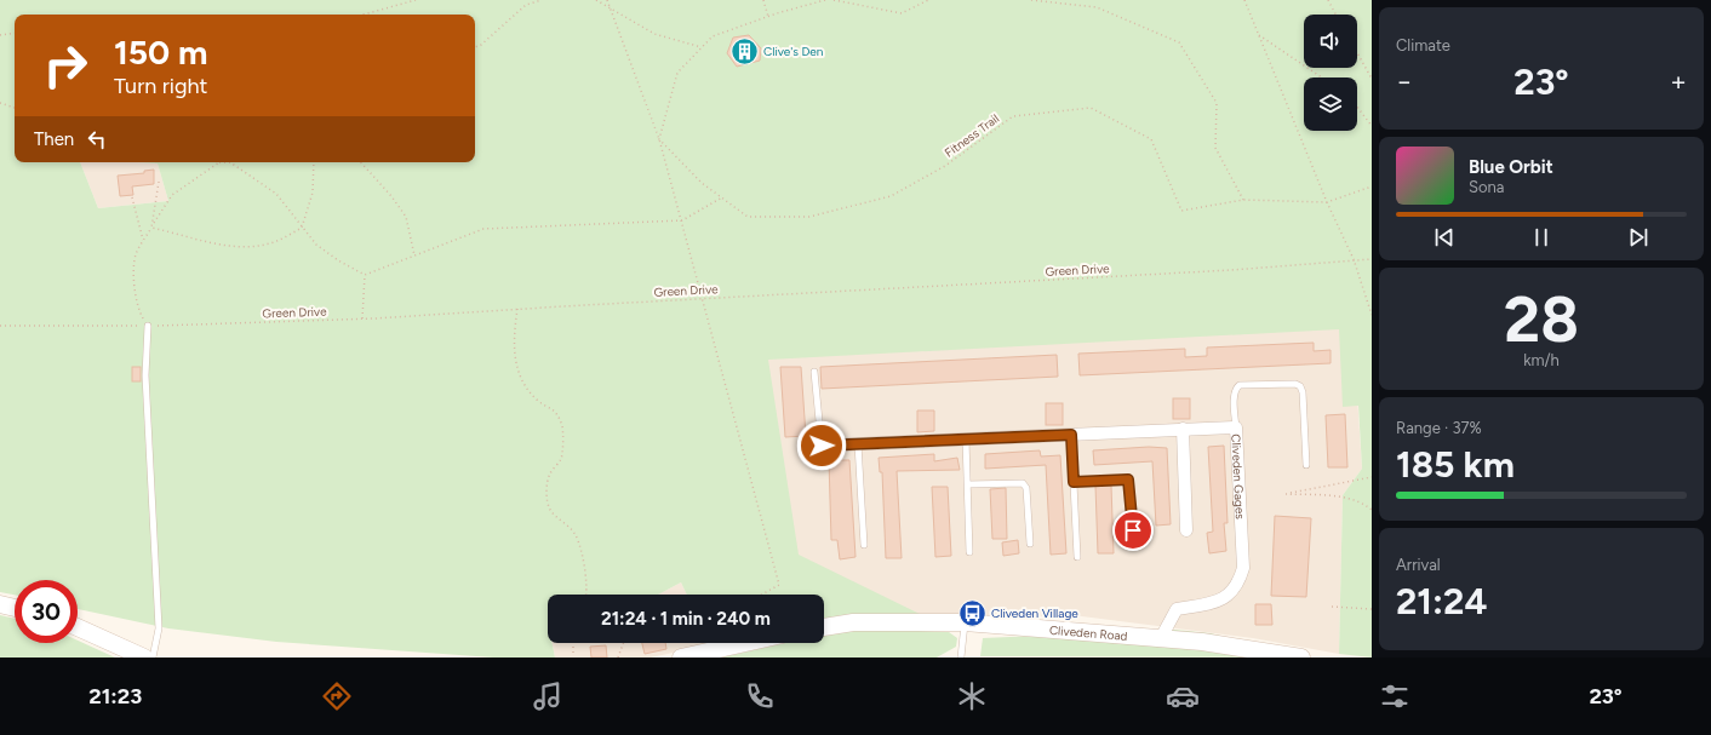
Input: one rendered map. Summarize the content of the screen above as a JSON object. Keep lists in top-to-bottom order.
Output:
{
  "streets": {
    "street": ["Cliveden Gages", "Cliveden Road"],
    "path": ["Fitness Trail", "Green Drive"]
  },
  "crossings": [
    ["Cliveden Gages", "Cliveden Road"]
  ],
  "places": {
    "building": ["Clive's Den"],
    "bus stop": ["Cliveden Village"]
  },
  "page": {
    "tile": [
      "Climate",
      ["28", "km/h"],
      ["Range · 37%", "185 km"],
      ["Arrival", "21:24"]
    ],
    "turn": ["150 m", "Turn right"],
    "heat": ["−", "23°", "+"],
    "then": "Then",
    "song": ["Blue Orbit", "Sona"],
    "limit": "30",
    "trip": "21:24 · 1 min · 240 m",
    "tabs": ["21:23", "23°"]
  }
}
